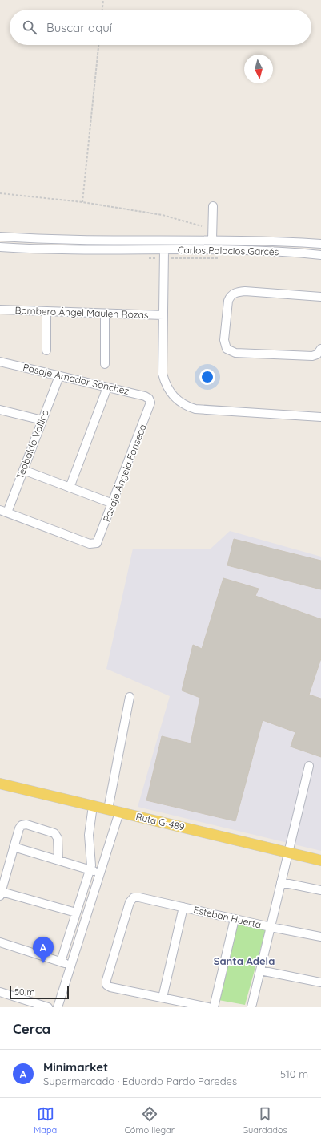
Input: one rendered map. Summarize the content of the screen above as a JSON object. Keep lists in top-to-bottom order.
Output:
{
  "streets": {
    "main road": ["Ruta G-489"],
    "street": [
      "Carlos Palacios Garcés",
      "Bombero Ángel Maulen Rozas",
      "Pasaje Amador Sánchez",
      "Teobaldo Vallico",
      "Pasaje Ángela Fonseca",
      "Esteban Huerta"
    ]
  },
  "crossings": [
    ["Pasaje Amador Sánchez", "Teobaldo Vallico"],
    ["Pasaje Amador Sánchez", "Pasaje Ángela Fonseca"],
    ["Teobaldo Vallico", "Pasaje Ángela Fonseca"]
  ],
  "districts": ["Santa Adela"],
  "scale_bar": "50 m",
  "north": "bottom",
  "page": {
    "search": "Buscar aquí",
    "pins": "A",
    "scale": "50 m",
    "heading": "Cerca",
    "list": [
      {
        "mark": "A",
        "name": "Minimarket",
        "note": "Supermercado · Eduardo Pardo Paredes",
        "value": "510 m"
      }
    ],
    "nav": ["Mapa", "Cómo llegar", "Guardados"]
  }
}
